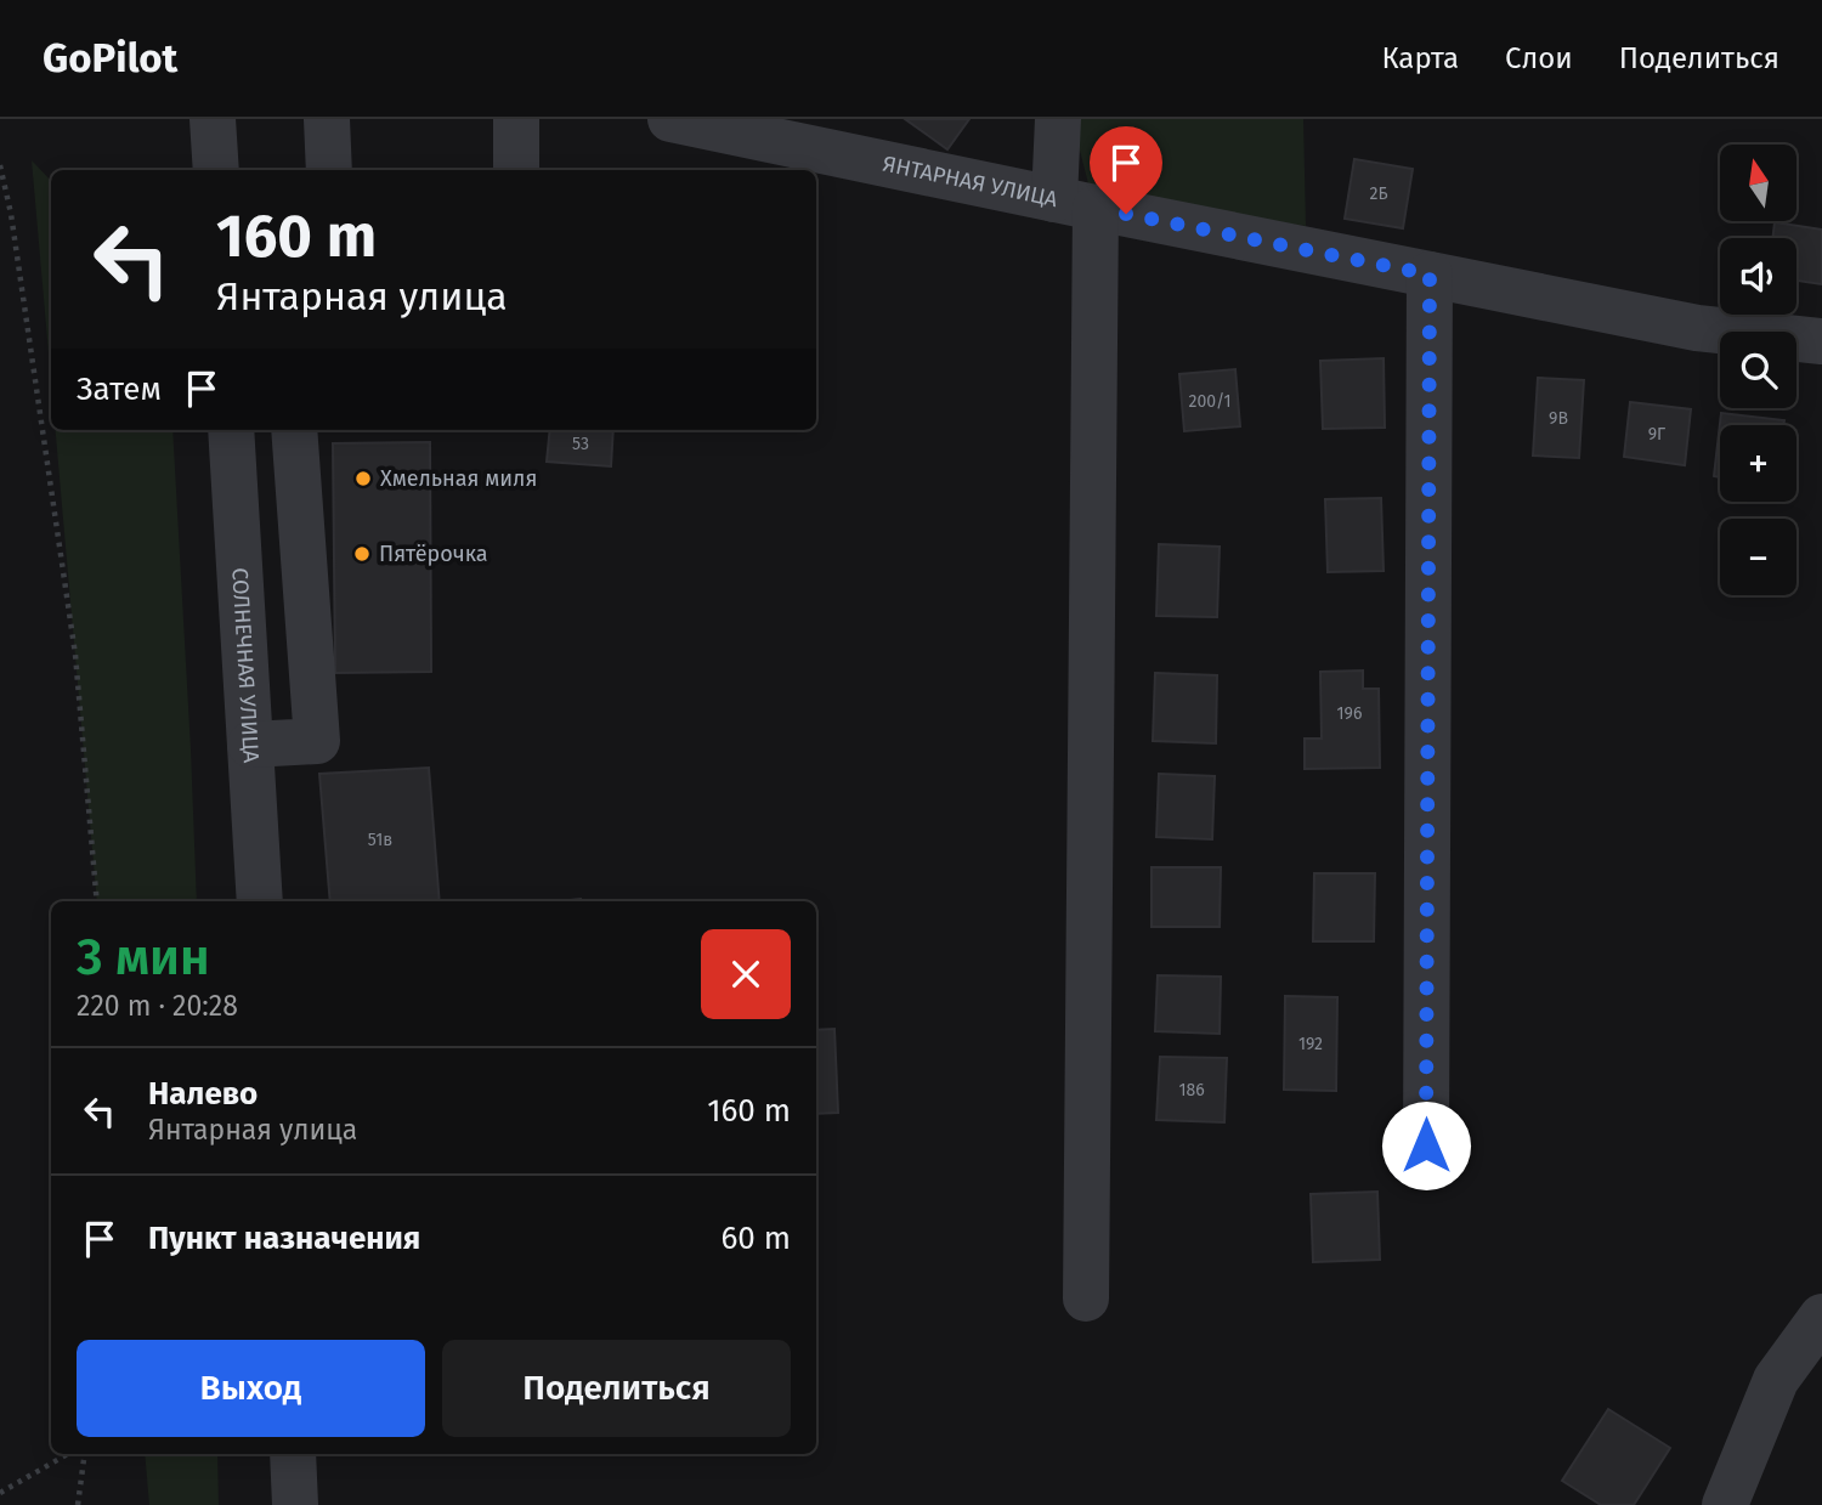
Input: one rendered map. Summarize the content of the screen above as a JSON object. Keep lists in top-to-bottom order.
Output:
{
  "streets": {
    "street": ["ЯНТАРНАЯ УЛИЦА", "СОЛНЕЧНАЯ УЛИЦА"]
  },
  "places": ["Хмельная миля", "Пятёрочка"],
  "house_numbers": [
    "2Б",
    "200/1",
    "9В",
    "9Г",
    "53",
    "196",
    "51в",
    "192",
    "186"
  ],
  "north": "top",
  "page": {
    "header": "GoPilot",
    "nav": ["Карта", "Слои", "Поделиться"],
    "map_buttons": ["+", "−"],
    "turn": ["160 m", "Янтарная улица"],
    "then": "Затем",
    "heading": ["3 мин", "220 m · 20:28"],
    "list": [
      {
        "name": "Налево",
        "note": "Янтарная улица",
        "value": "160 m"
      },
      {
        "name": "Пункт назначения",
        "value": "60 m"
      }
    ],
    "buttons": ["Выход", "Поделиться"]
  }
}
